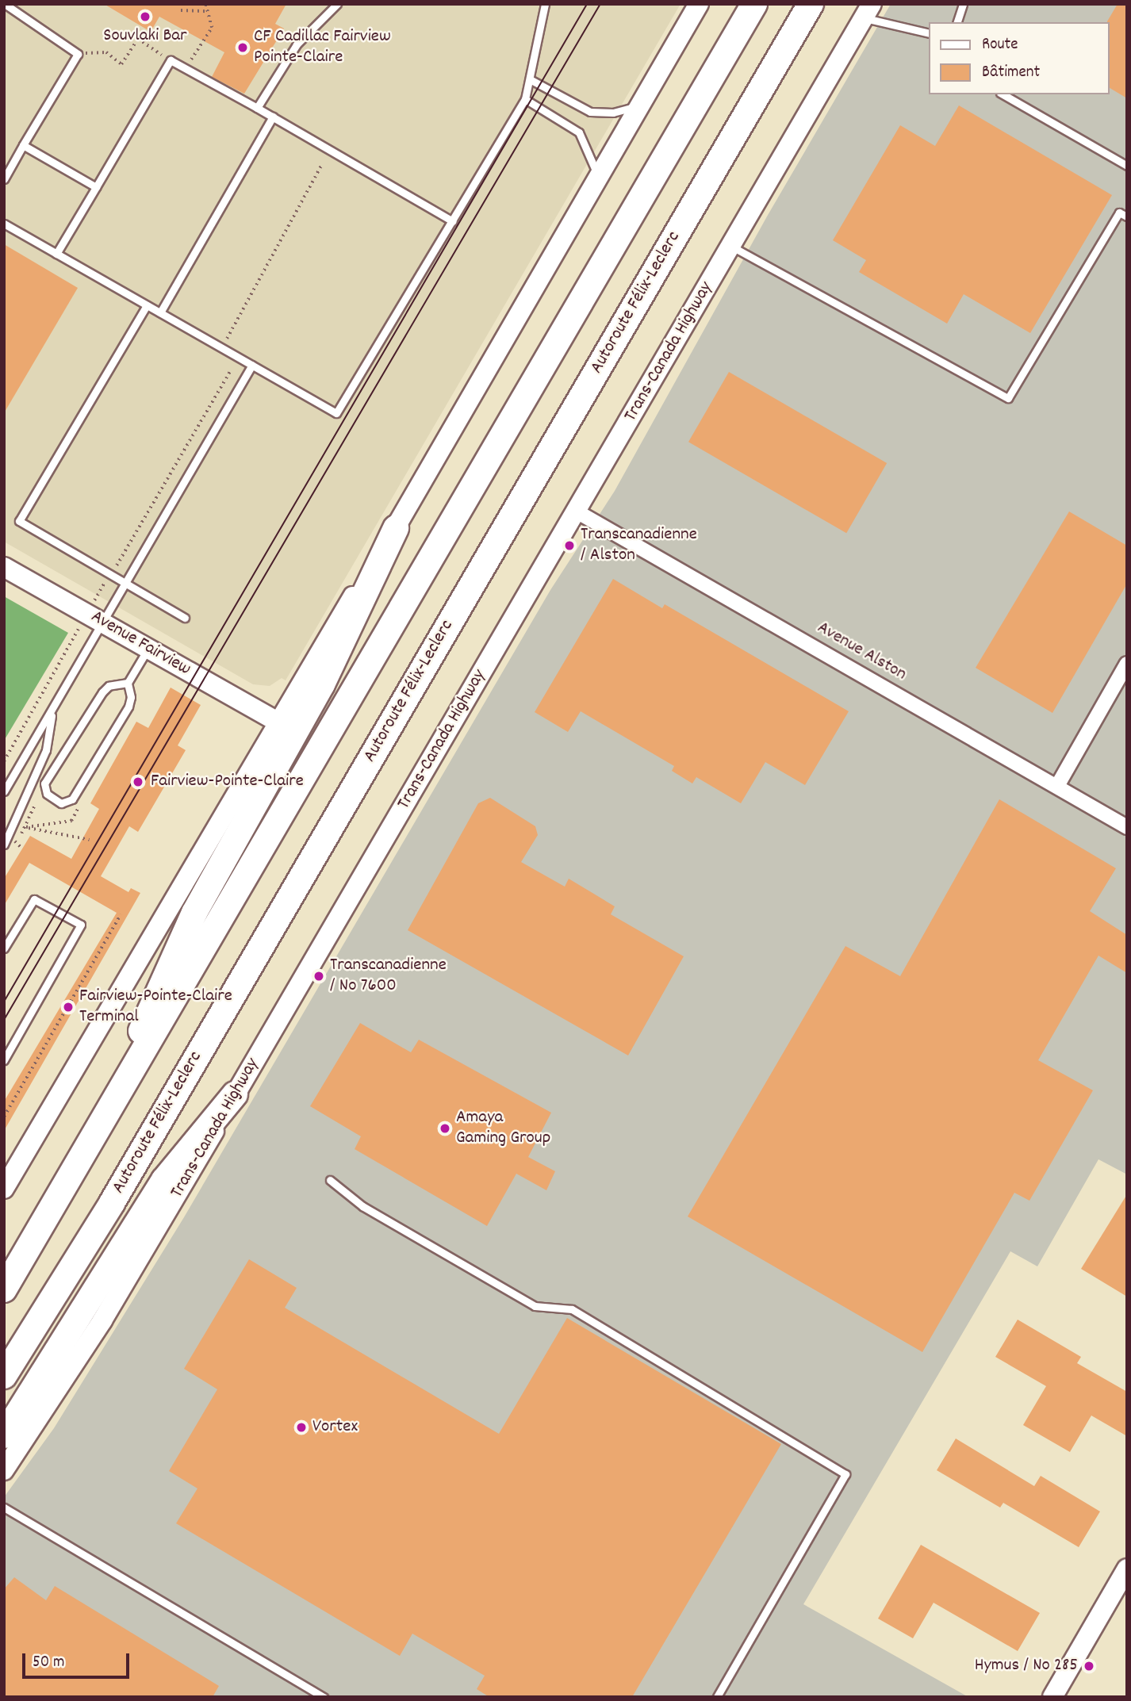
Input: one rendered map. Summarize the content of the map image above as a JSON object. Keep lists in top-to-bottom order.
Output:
{
  "streets": {
    "highway": ["Autoroute Félix-Leclerc"],
    "main road": ["Trans-Canada Highway", "Avenue Fairview"],
    "street": ["Avenue Alston"]
  },
  "crossings": [
    ["Trans-Canada Highway", "Avenue Alston"]
  ],
  "places": [
    "Souvlaki Bar",
    "CF Cadillac Fairview Pointe-Claire",
    "Transcanadienne / Alston",
    "Fairview-Pointe-Claire",
    "Transcanadienne / No 7600",
    "Fairview-Pointe-Claire Terminal",
    "Amaya Gaming Group",
    "Vortex",
    "Hymus / No 285"
  ],
  "legend": ["Route", "Bâtiment"],
  "scale_bar": "50 m"
}
